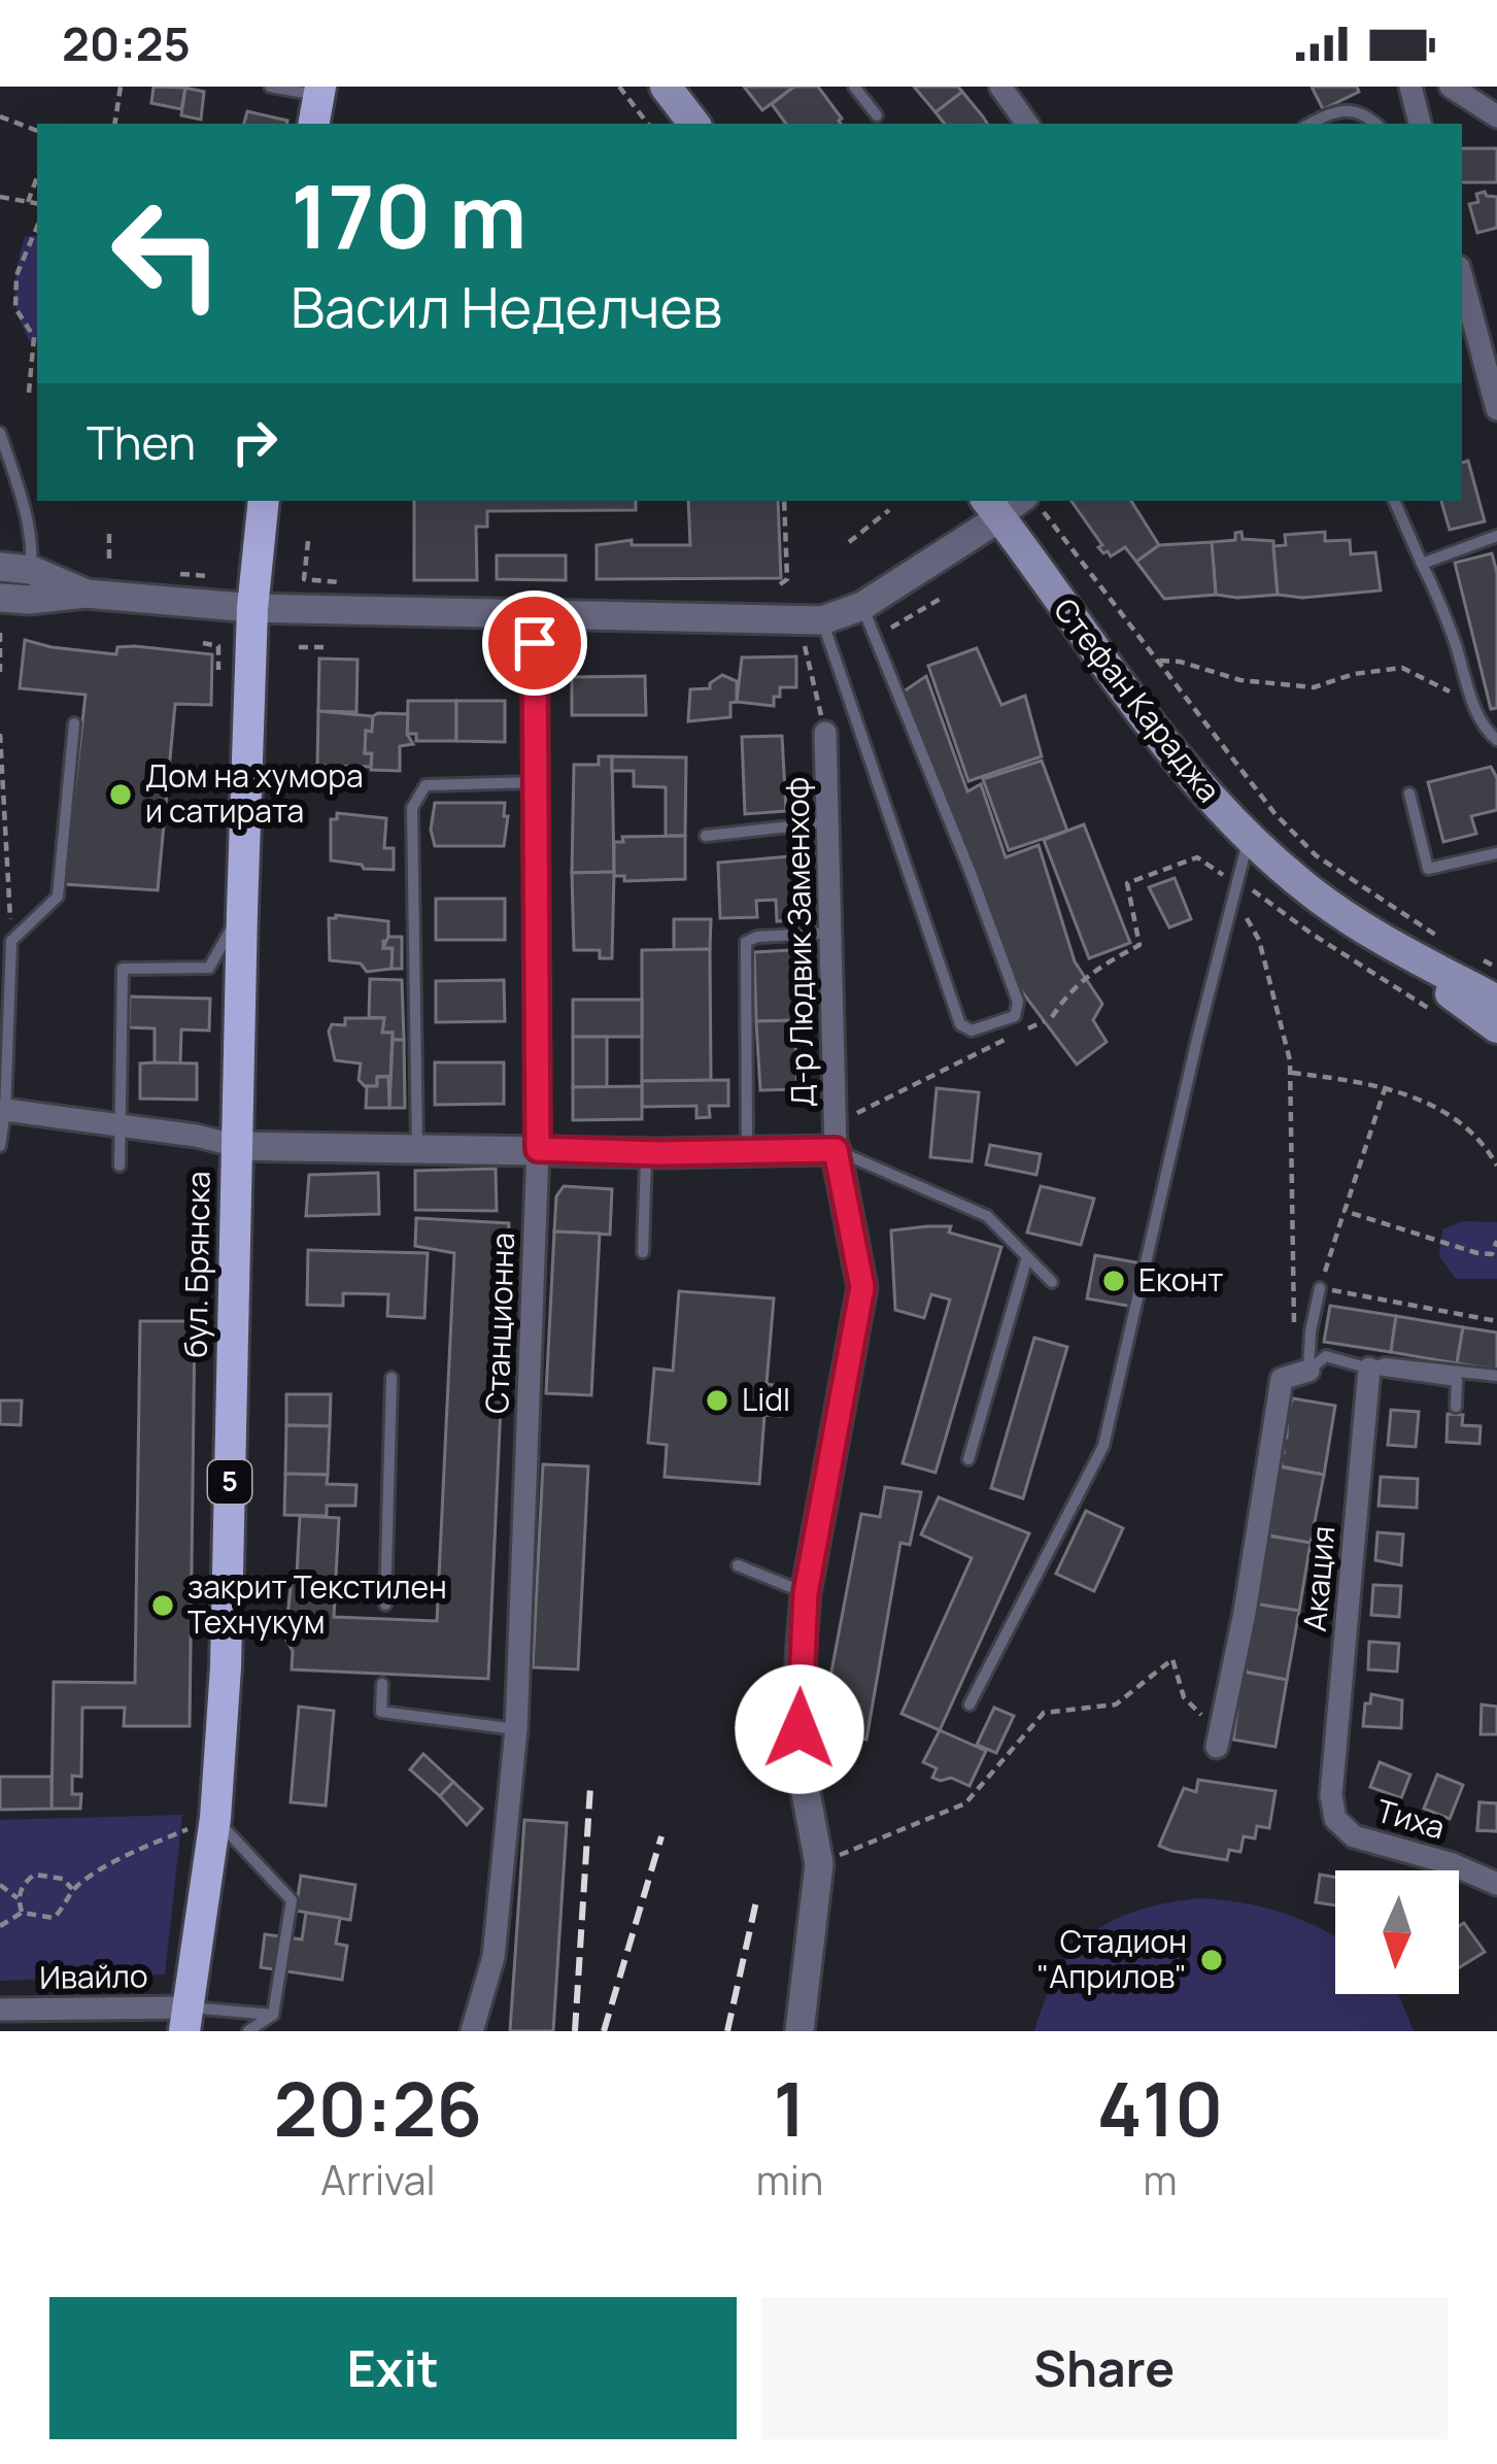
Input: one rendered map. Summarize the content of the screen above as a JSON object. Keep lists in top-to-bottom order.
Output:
{
  "streets": {
    "main road": ["Стефан Караджа", "бул. Брянска", "5"],
    "street": [
      "Д-р Людвик Заменхоф",
      "Станционна",
      "Акация",
      "Тиха",
      "Ивайло"
    ]
  },
  "crossings": [
    ["бул. Брянска", "Ивайло"],
    ["Акация", "Тиха"]
  ],
  "places": [
    "Дом на хумора и сатирата",
    "Еконт",
    "Lidl",
    "закрит Текстилен Технукум",
    "Стадион \"Априлов\""
  ],
  "north": "bottom",
  "page": {
    "status": "20:25",
    "turn": ["170 m", "Васил Неделчев"],
    "then": "Then",
    "eta": [
      "20:26",
      "Arrival",
      "1",
      "min",
      "410",
      "m"
    ],
    "buttons": ["Exit", "Share"]
  }
}
